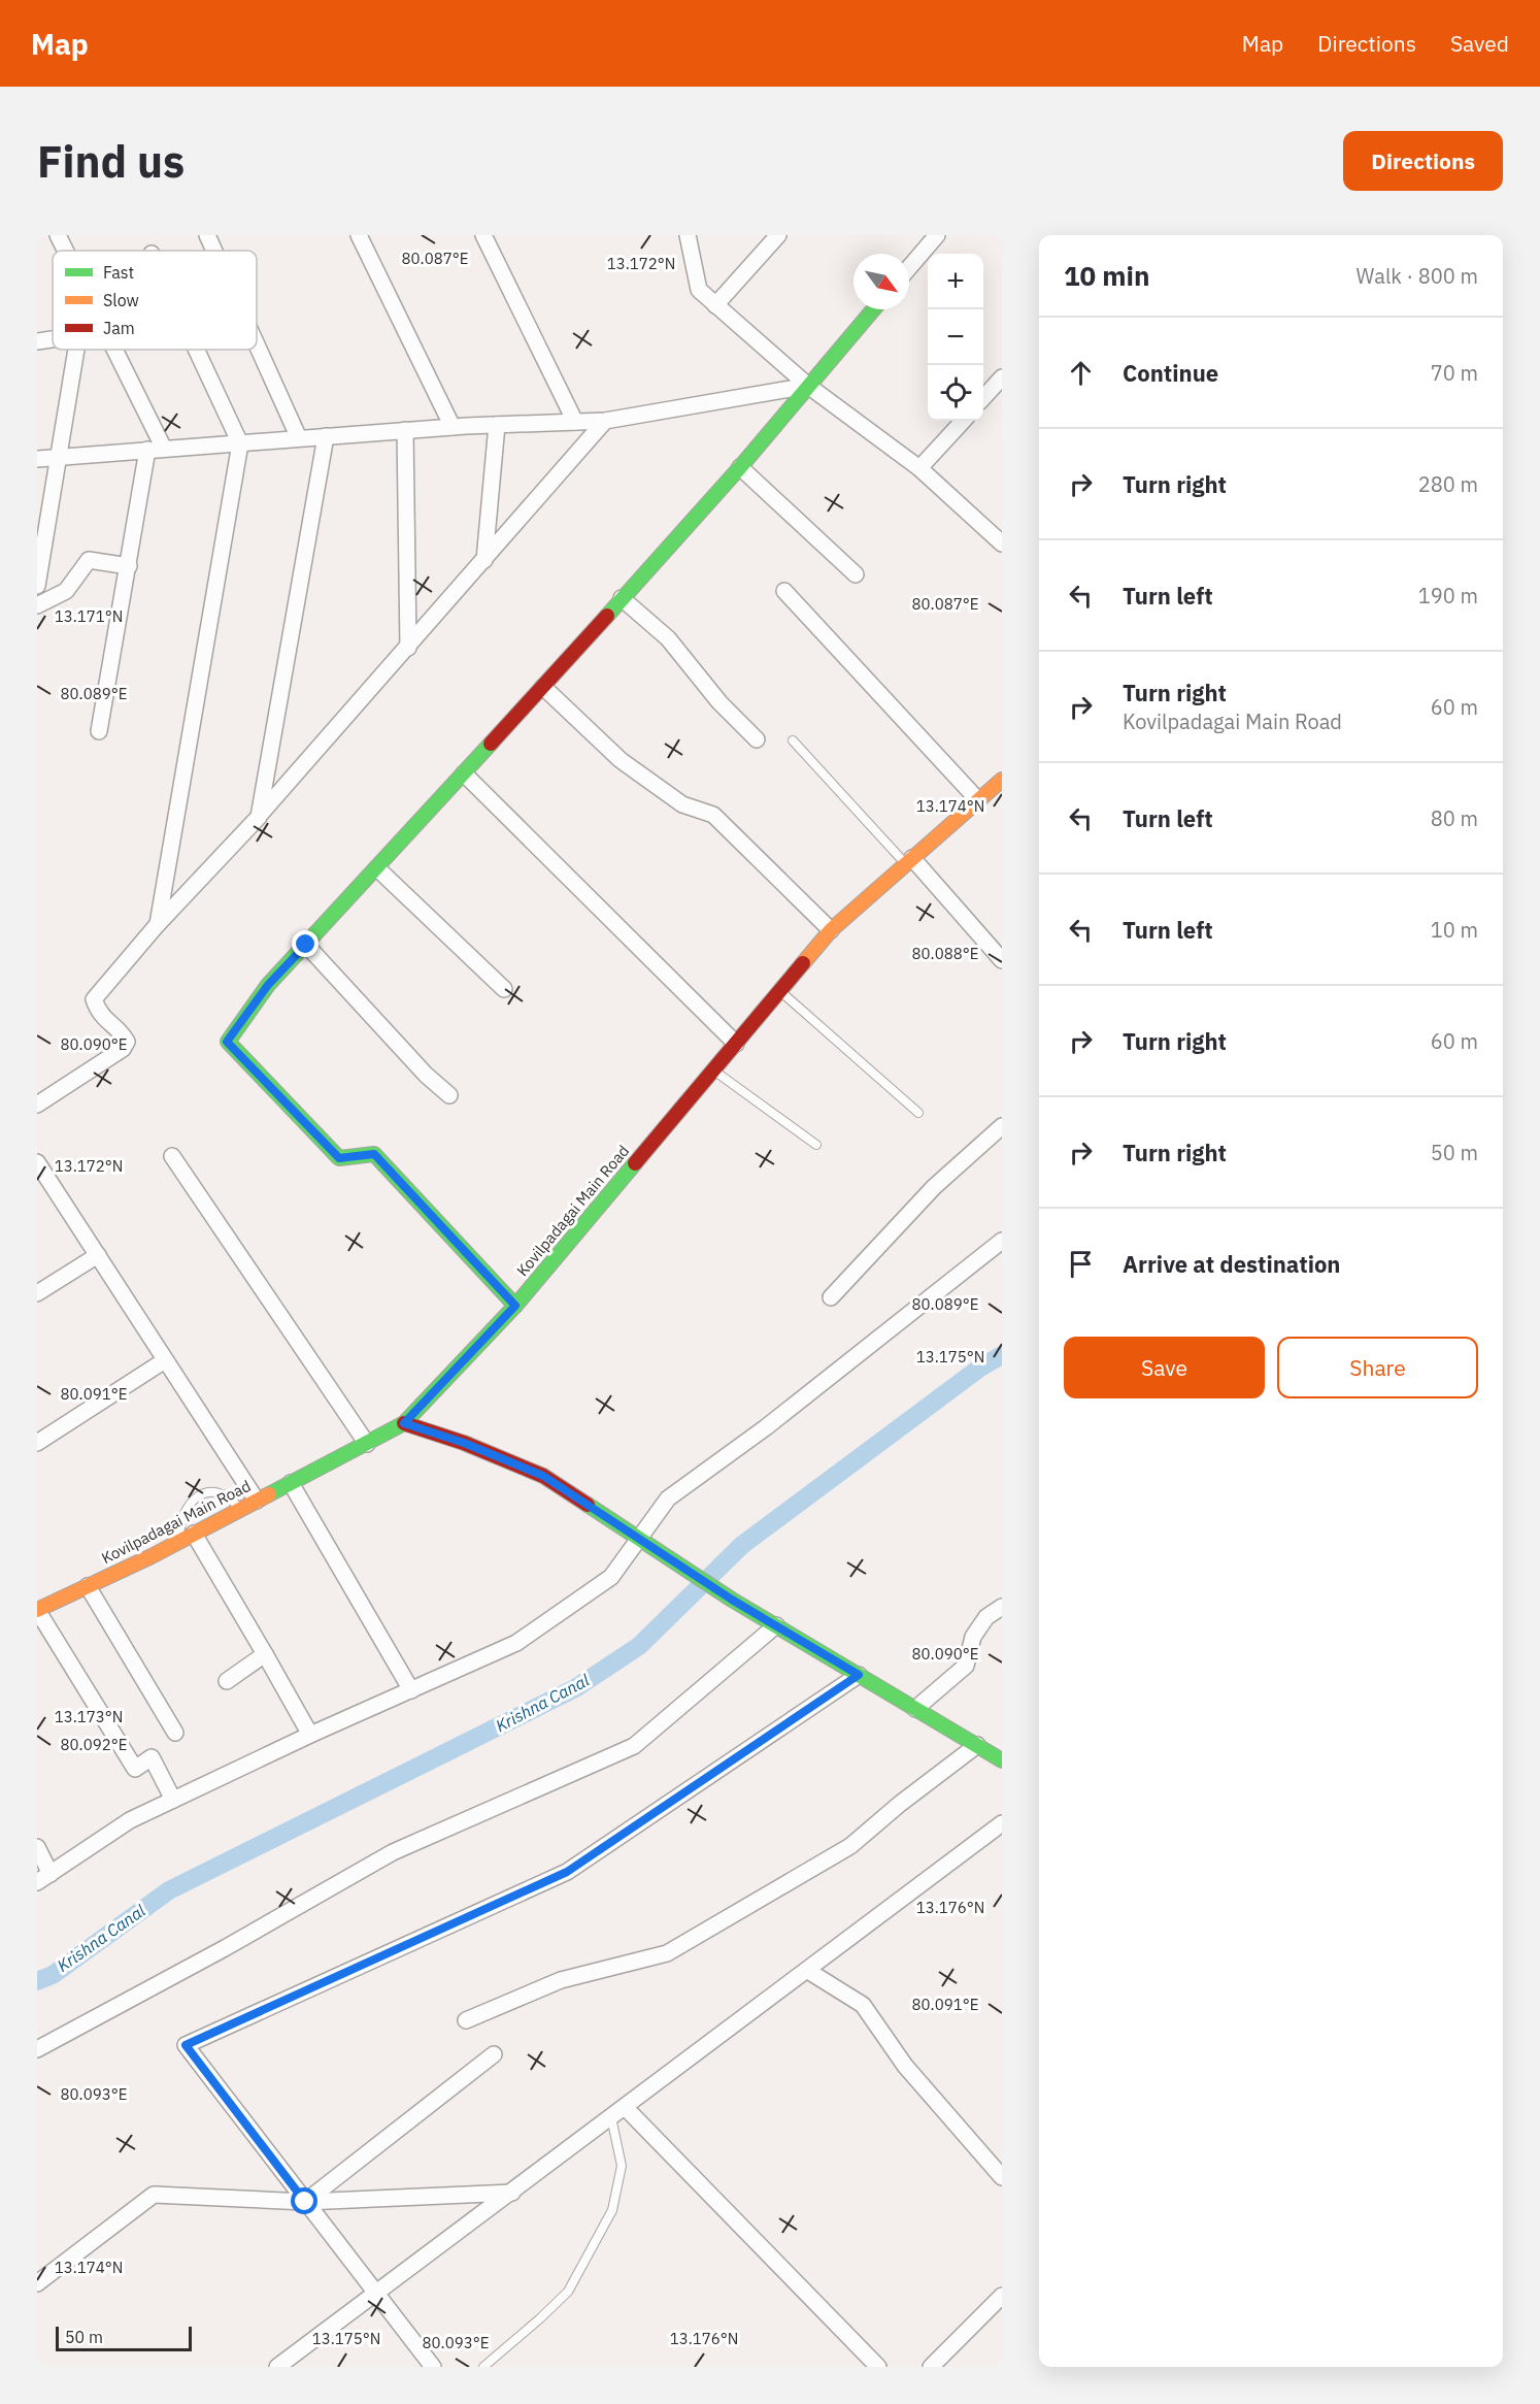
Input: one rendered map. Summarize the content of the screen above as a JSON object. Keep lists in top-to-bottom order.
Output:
{
  "streets": {
    "street": ["Kovilpadagai Main Road"]
  },
  "water": ["Krishna Canal"],
  "legend": ["Fast", "Slow", "Jam"],
  "scale_bar": "50 m",
  "north": "bottom right",
  "page": {
    "header": "Map",
    "nav": ["Map", "Directions", "Saved"],
    "buttons": [
      "Directions",
      ["Save", "Share"]
    ],
    "title": "Find us",
    "heading": ["10 min", "Walk · 800 m"],
    "map_buttons": ["+", "−"],
    "list": [
      ["Continue", "70 m"],
      ["Turn right", "280 m"],
      ["Turn left", "190 m"],
      ["Turn right", "Kovilpadagai Main Road", "60 m"],
      ["Turn left", "80 m"],
      ["Turn left", "10 m"],
      ["Turn right", "60 m"],
      ["Turn right", "50 m"],
      "Arrive at destination"
    ],
    "scale": "50 m"
  },
  "coordinates": [
    "80.087°E",
    "13.172°N",
    "13.171°N",
    "80.089°E",
    "13.174°N",
    "80.088°E",
    "80.090°E",
    "13.175°N",
    "80.091°E",
    "13.173°N",
    "80.092°E",
    "13.176°N",
    "80.093°E"
  ]
}
